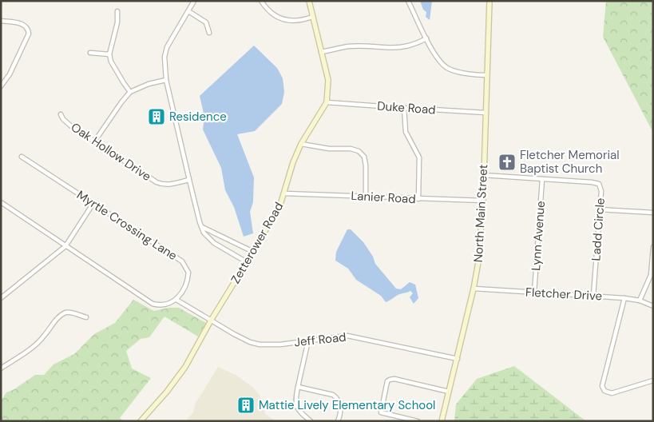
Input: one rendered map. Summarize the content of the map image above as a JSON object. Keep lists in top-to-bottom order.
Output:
{
  "streets": {
    "street": [
      "Duke Road",
      "Oak Hollow Drive",
      "Lanier Road",
      "North Main Street",
      "Myrtle Crossing Lane",
      "Ladd Circle",
      "Lynn Avenue",
      "Zetterower Road",
      "Fletcher Drive",
      "Jeff Road"
    ]
  },
  "crossings": [
    ["Duke Road", "North Main Street"],
    ["Duke Road", "Zetterower Road"],
    ["Lanier Road", "North Main Street"],
    ["Lanier Road", "Zetterower Road"],
    ["North Main Street", "Ladd Circle"],
    ["North Main Street", "Fletcher Drive"],
    ["North Main Street", "Jeff Road"],
    ["Myrtle Crossing Lane", "Jeff Road"],
    ["Ladd Circle", "Lynn Avenue"],
    ["Ladd Circle", "Fletcher Drive"],
    ["Lynn Avenue", "Fletcher Drive"],
    ["Zetterower Road", "Jeff Road"]
  ],
  "places": {
    "building": ["Residence", "Mattie Lively Elementary School"],
    "church": ["Fletcher Memorial Baptist Church"]
  }
}
